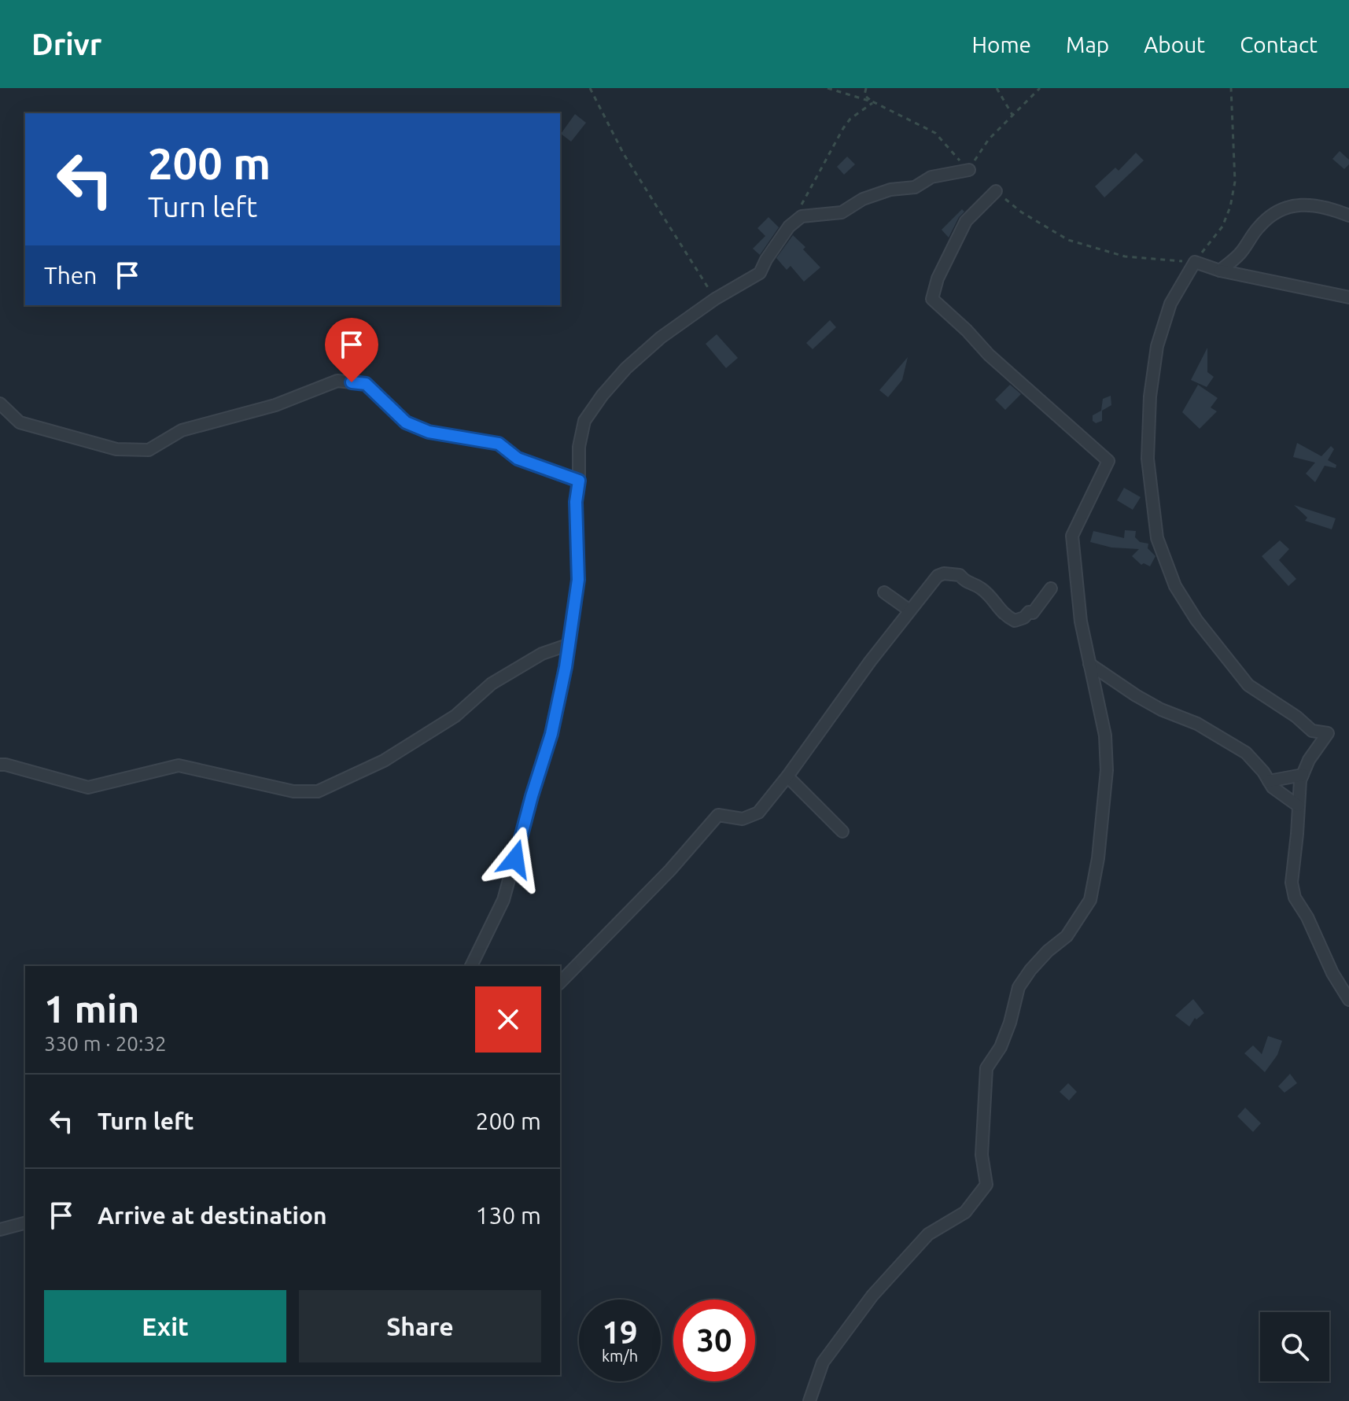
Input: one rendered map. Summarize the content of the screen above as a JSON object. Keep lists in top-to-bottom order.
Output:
{
  "page": {
    "header": "Drivr",
    "nav": [
      "Home",
      "Map",
      "About",
      "Contact"
    ],
    "turn": ["200 m", "Turn left"],
    "then": "Then",
    "heading": ["1 min", "330 m · 20:32"],
    "list": [
      {
        "name": "Turn left",
        "value": "200 m"
      },
      {
        "name": "Arrive at destination",
        "value": "130 m"
      }
    ],
    "buttons": ["Exit", "Share"],
    "speed": "19 km/h",
    "limit": "30"
  }
}
